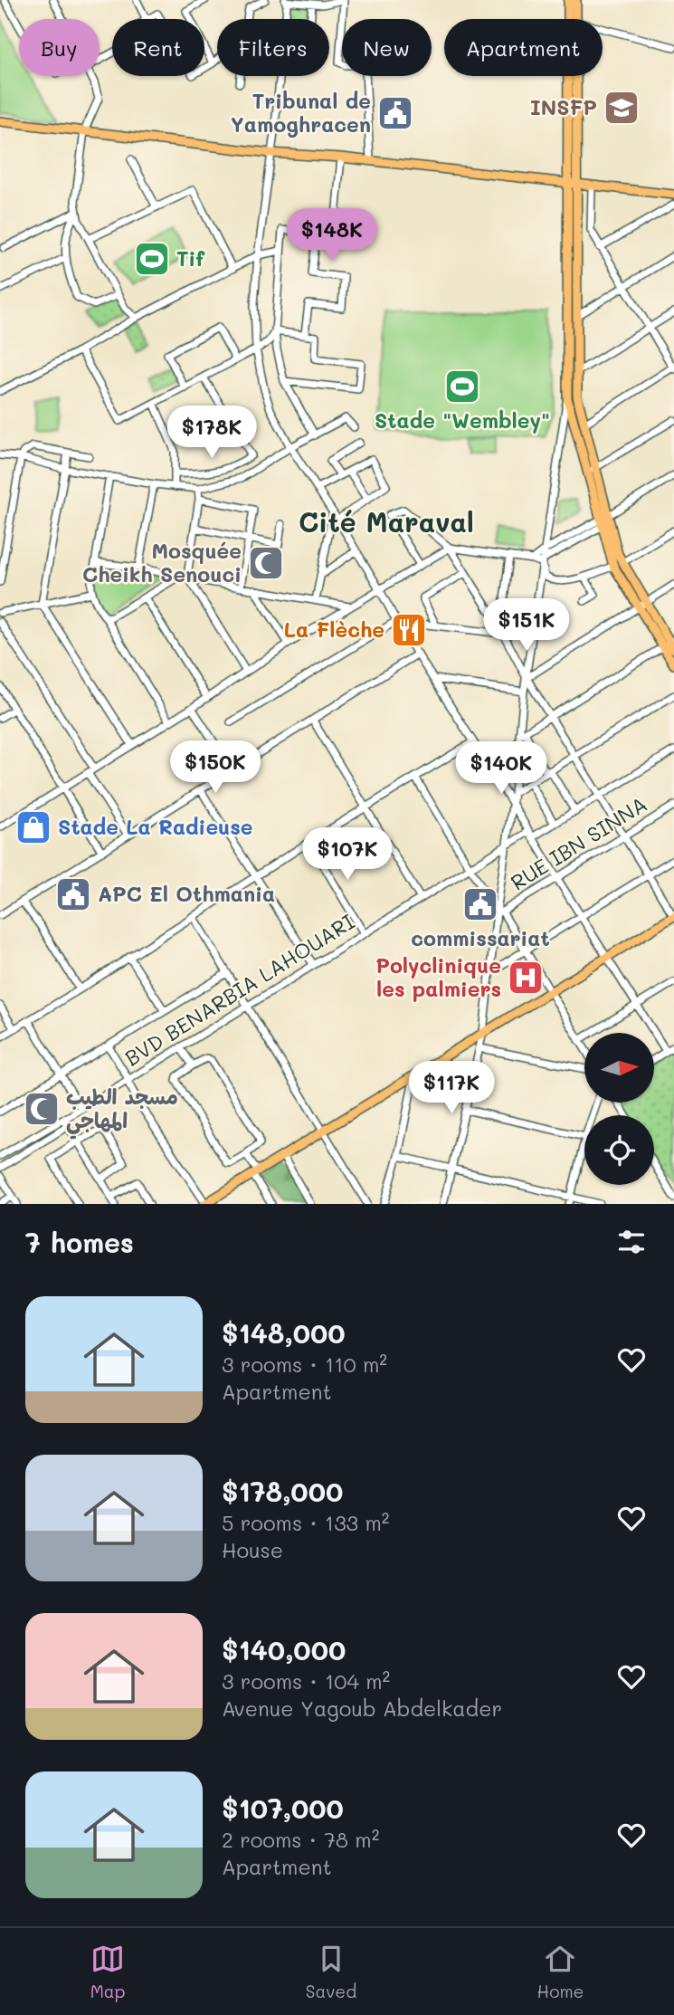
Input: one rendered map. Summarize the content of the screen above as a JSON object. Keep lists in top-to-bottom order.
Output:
{
  "streets": {
    "street": ["RUE IBN SINNA", "BVD BENARBIA LAHOUARI"]
  },
  "districts": ["Cité Maraval"],
  "places": {
    "school or university": ["INSFP"],
    "public building": ["Tribunal de Yamoghracen", "APC El Othmania", "commissariat"],
    "sports": ["Tif", "Stade \"Wembley\""],
    "mosque": ["Mosquée Cheikh Senouci", "مسجد الطيب المهاجي"],
    "restaurant": ["La Flèche"],
    "shop": ["Stade La Radieuse"],
    "hospital": ["Polyclinique les palmiers"]
  },
  "north": "right",
  "page": {
    "chip": [
      "Buy",
      "Rent",
      "Filters",
      "New",
      "Apartment"
    ],
    "price": [
      "$148K",
      "$178K",
      "$151K",
      "$150K",
      "$140K",
      "$107K",
      "$117K"
    ],
    "heading": "7 homes",
    "list": [
      {
        "name": "$148,000",
        "note": "3 rooms · 110 m² · Apartment"
      },
      {
        "name": "$178,000",
        "note": "5 rooms · 133 m² · House"
      },
      {
        "name": "$140,000",
        "note": "3 rooms · 104 m² · Avenue Yagoub Abdelkader"
      },
      {
        "name": "$107,000",
        "note": "2 rooms · 78 m² · Apartment"
      }
    ],
    "tabs": ["Map", "Saved", "Home"]
  }
}
